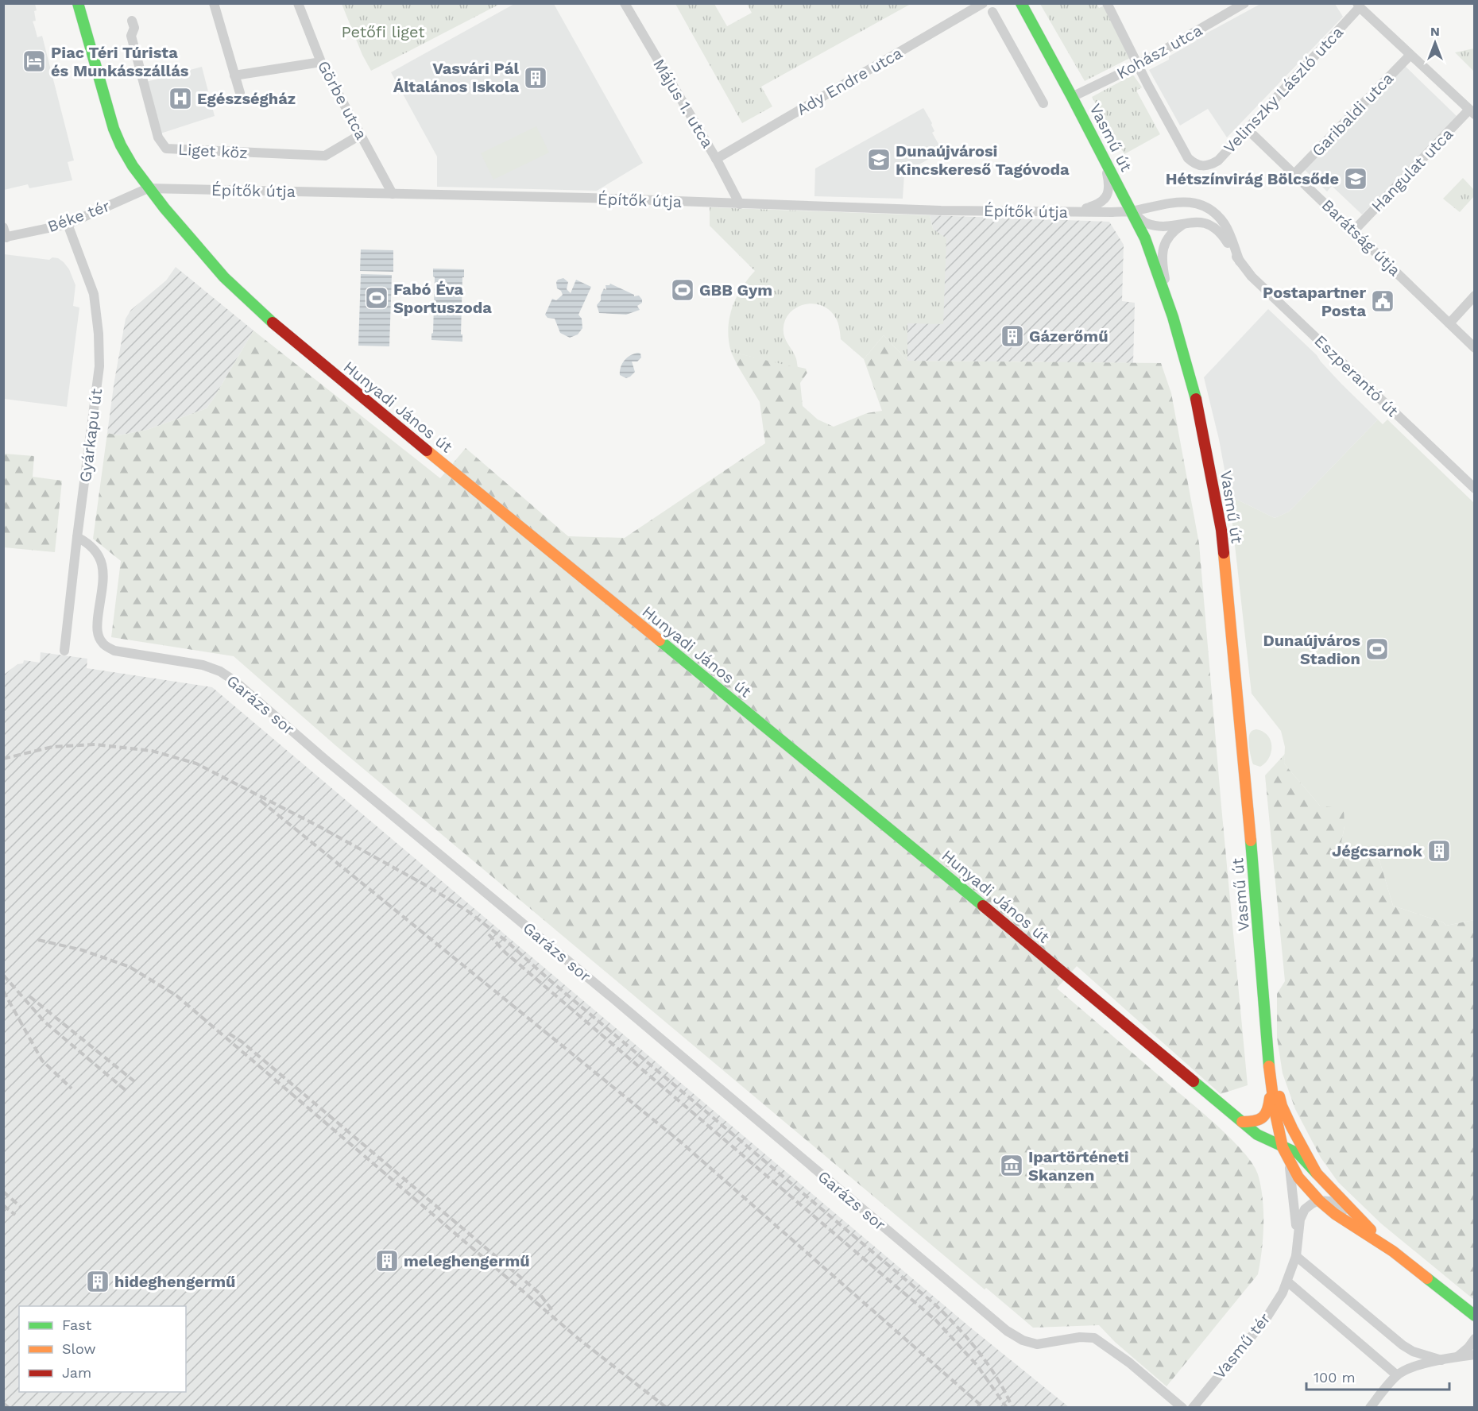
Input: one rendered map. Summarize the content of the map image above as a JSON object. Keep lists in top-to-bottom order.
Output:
{
  "streets": {
    "street": [
      "Kohász utca",
      "Ady Endre utca",
      "Velinszky László utca",
      "Görbe utca",
      "Május 1. utca",
      "Garibaldi utca",
      "Vasmű út",
      "Liget köz",
      "Hangulat utca",
      "Építők útja",
      "Béke tér",
      "Barátság útja",
      "Eszperantó út",
      "Hunyadi János út",
      "Gyárkapu út",
      "Garázs sor",
      "Vasmű tér"
    ]
  },
  "crossings": [
    ["Kohász utca", "Velinszky László utca"],
    ["Kohász utca", "Vasmű út"],
    ["Ady Endre utca", "Május 1. utca"],
    ["Velinszky László utca", "Barátság útja"],
    ["Görbe utca", "Liget köz"],
    ["Görbe utca", "Építők útja"],
    ["Május 1. utca", "Építők útja"],
    ["Garibaldi utca", "Barátság útja"],
    ["Vasmű út", "Építők útja"],
    ["Vasmű út", "Eszperantó út"],
    ["Hangulat utca", "Barátság útja"],
    ["Építők útja", "Béke tér"],
    ["Építők útja", "Eszperantó út"],
    ["Építők útja", "Hunyadi János út"],
    ["Béke tér", "Hunyadi János út"],
    ["Béke tér", "Gyárkapu út"],
    ["Gyárkapu út", "Garázs sor"]
  ],
  "parks": ["Petőfi liget"],
  "places": {
    "hotel": ["Piac Téri Túrista és Munkásszállás"],
    "building": [
      "Vasvári Pál Általános Iskola",
      "Gázerőmű",
      "Jégcsarnok",
      "meleghengermű",
      "hideghengermű"
    ],
    "hospital": ["Egészségház"],
    "school or university": ["Dunaújvárosi Kincskereső Tagóvoda", "Hétszínvirág Bölcsőde"],
    "sports": ["GBB Gym", "Fabó Éva Sportuszoda", "Dunaújváros Stadion"],
    "public building": ["Postapartner Posta"],
    "museum": ["Ipartörténeti Skanzen"]
  },
  "legend": ["Fast", "Slow", "Jam"],
  "scale_bar": "100 m",
  "north": "top"
}
